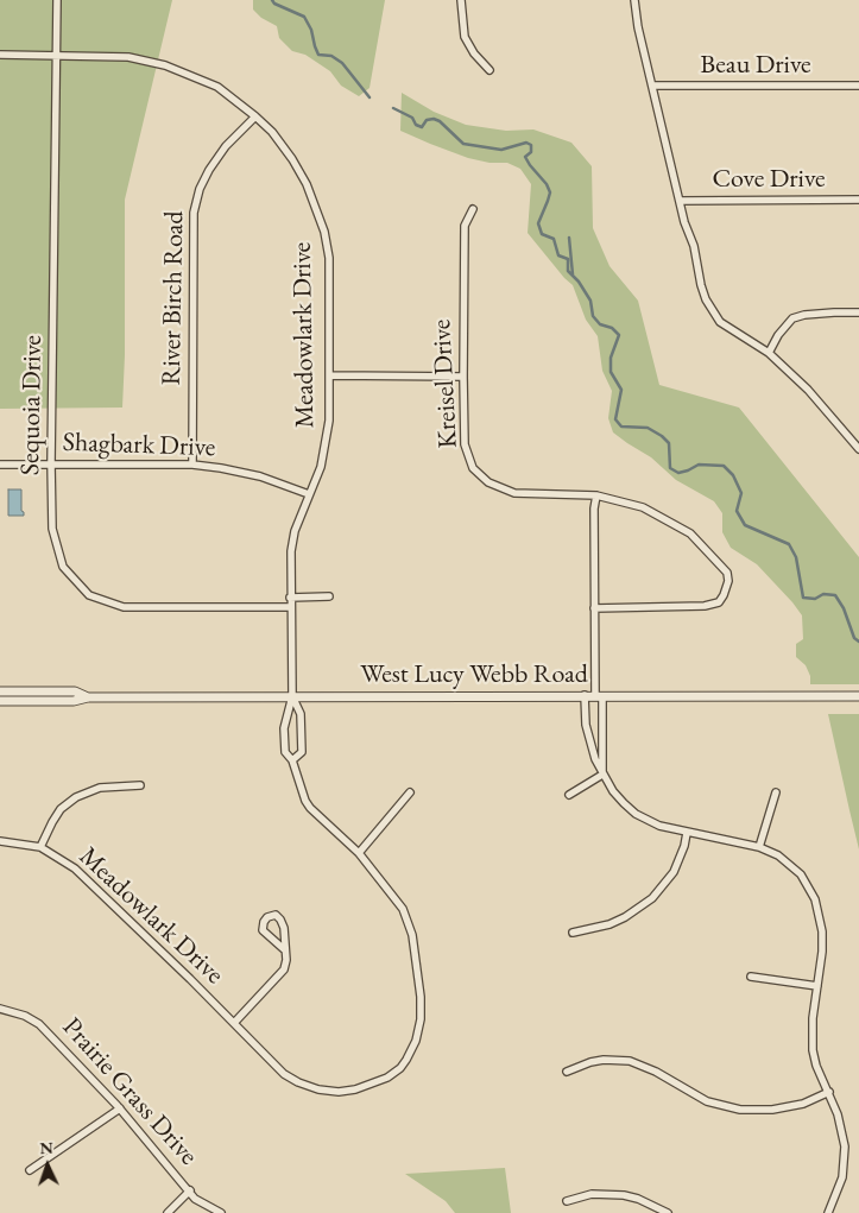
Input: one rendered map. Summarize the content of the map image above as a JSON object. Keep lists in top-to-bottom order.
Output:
{
  "streets": {
    "street": [
      "Beau Drive",
      "Cove Drive",
      "River Birch Road",
      "Meadowlark Drive",
      "Kreisel Drive",
      "Sequoia Drive",
      "Shagbark Drive",
      "West Lucy Webb Road",
      "Prairie Grass Drive"
    ]
  },
  "crossings": [
    ["River Birch Road", "Meadowlark Drive"],
    ["River Birch Road", "Shagbark Drive"],
    ["Meadowlark Drive", "Sequoia Drive"],
    ["Meadowlark Drive", "Shagbark Drive"],
    ["Meadowlark Drive", "West Lucy Webb Road"],
    ["Sequoia Drive", "Shagbark Drive"]
  ],
  "north": "top"
}
